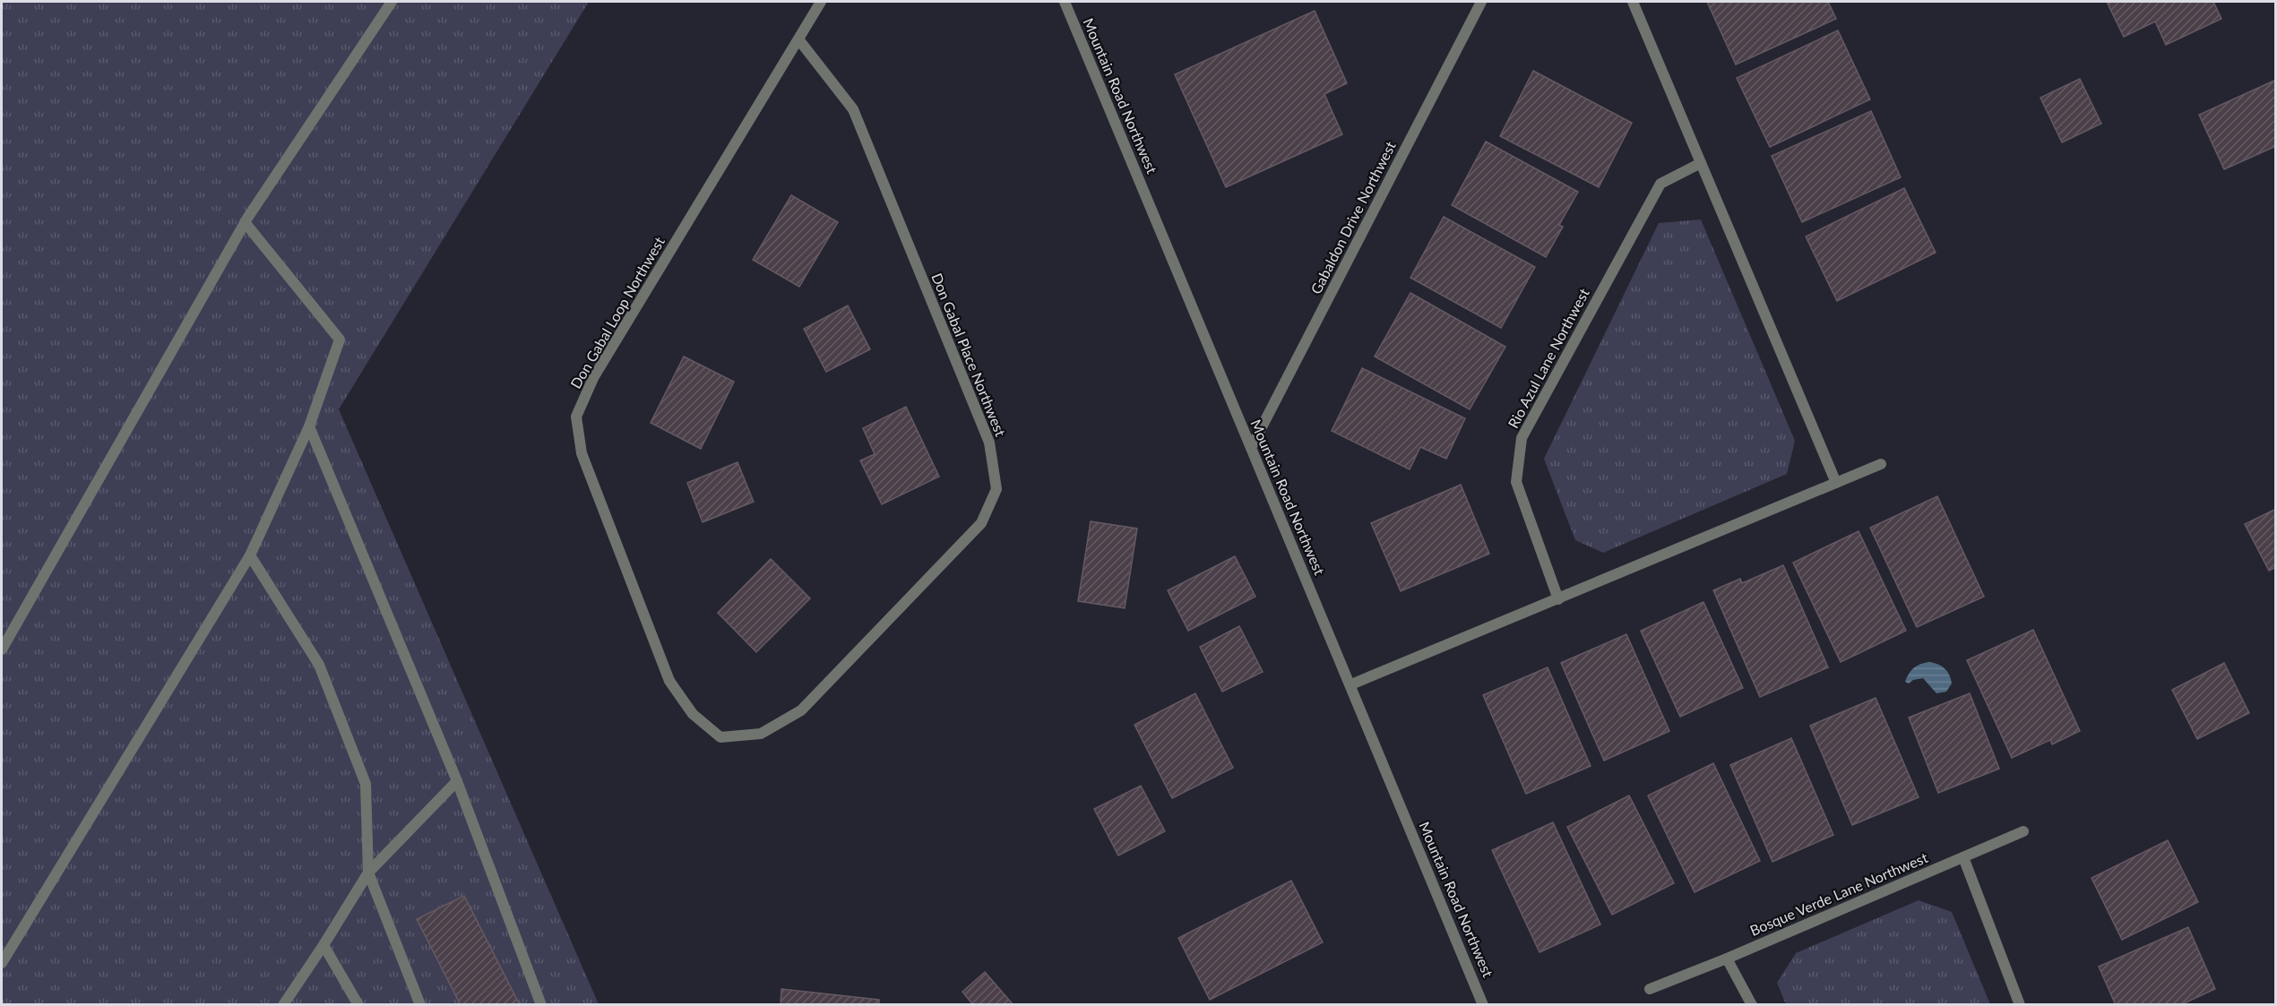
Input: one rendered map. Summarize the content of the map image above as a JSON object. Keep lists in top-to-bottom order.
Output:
{
  "streets": {
    "street": [
      "Mountain Road Northwest",
      "Gabaldon Drive Northwest",
      "Don Gabal Loop Northwest",
      "Don Gabal Place Northwest",
      "Rio Azul Lane Northwest",
      "Bosque Verde Lane Northwest"
    ]
  },
  "crossings": [
    ["Mountain Road Northwest", "Gabaldon Drive Northwest"],
    ["Don Gabal Loop Northwest", "Don Gabal Place Northwest"]
  ]
}
